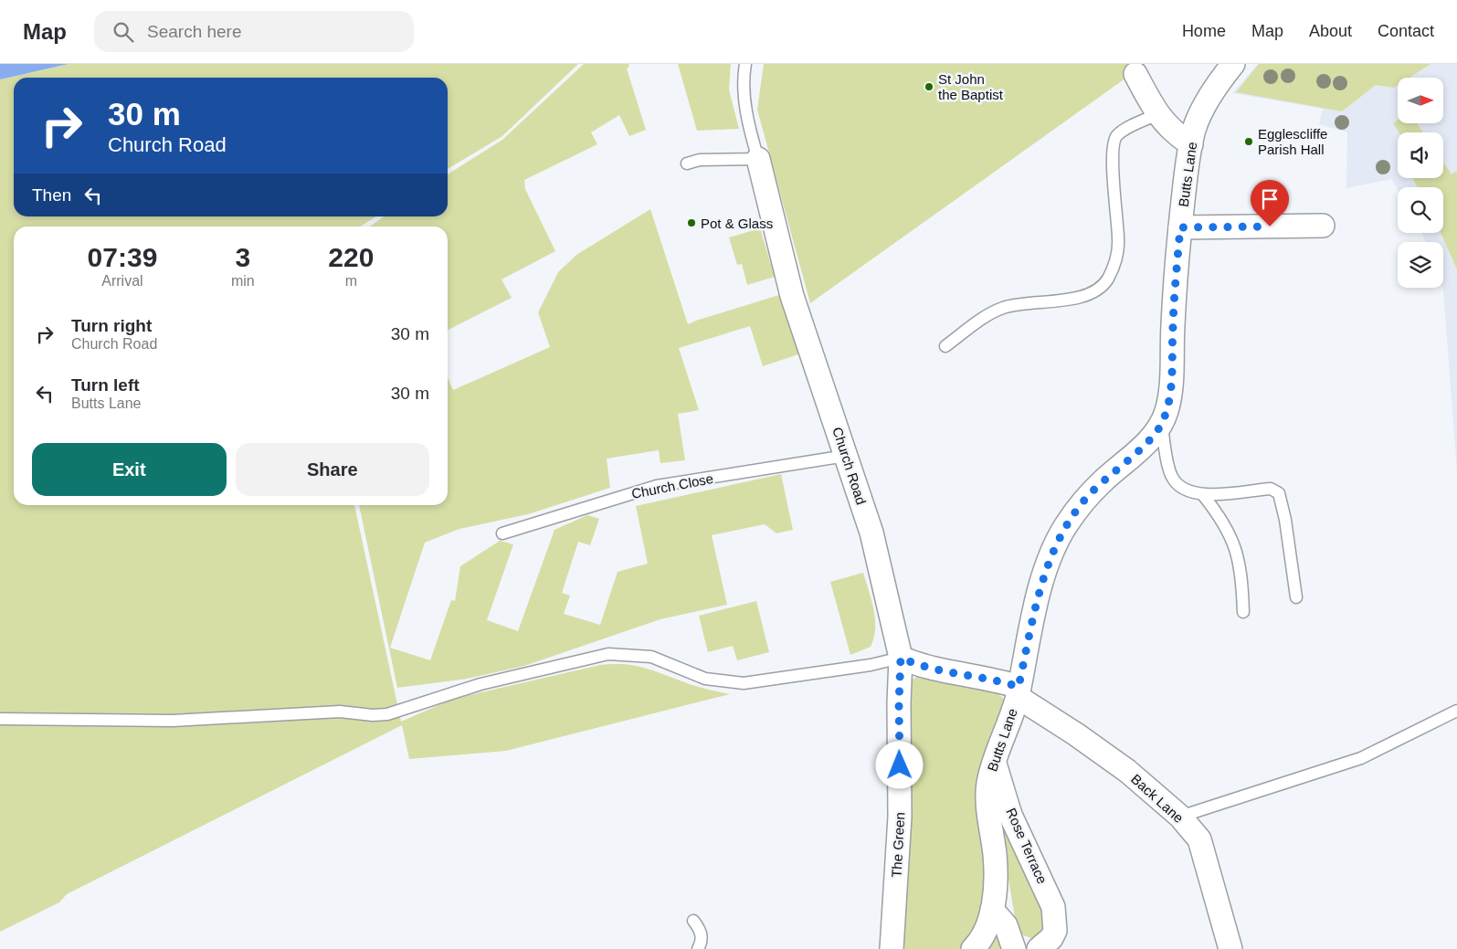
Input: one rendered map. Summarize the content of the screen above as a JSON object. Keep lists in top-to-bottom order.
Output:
{
  "streets": {
    "street": [
      "Butts Lane",
      "Church Road",
      "Back Lane",
      "The Green",
      "Rose Terrace"
    ],
    "lane": ["Church Close"]
  },
  "crossings": [
    ["Butts Lane", "Back Lane"],
    ["Butts Lane", "Rose Terrace"],
    ["Church Road", "Church Close"],
    ["Church Road", "The Green"]
  ],
  "places": ["St John the Baptist", "Egglescliffe Parish Hall", "Pot & Glass"],
  "north": "right",
  "page": {
    "header": "Map",
    "search": "Search here",
    "nav": [
      "Home",
      "Map",
      "About",
      "Contact"
    ],
    "turn": ["30 m", "Church Road"],
    "then": "Then",
    "eta": [
      "07:39",
      "Arrival",
      "3",
      "min",
      "220",
      "m"
    ],
    "list": [
      {
        "name": "Turn right",
        "note": "Church Road",
        "value": "30 m"
      },
      {
        "name": "Turn left",
        "note": "Butts Lane",
        "value": "30 m"
      }
    ],
    "buttons": ["Exit", "Share"]
  }
}
